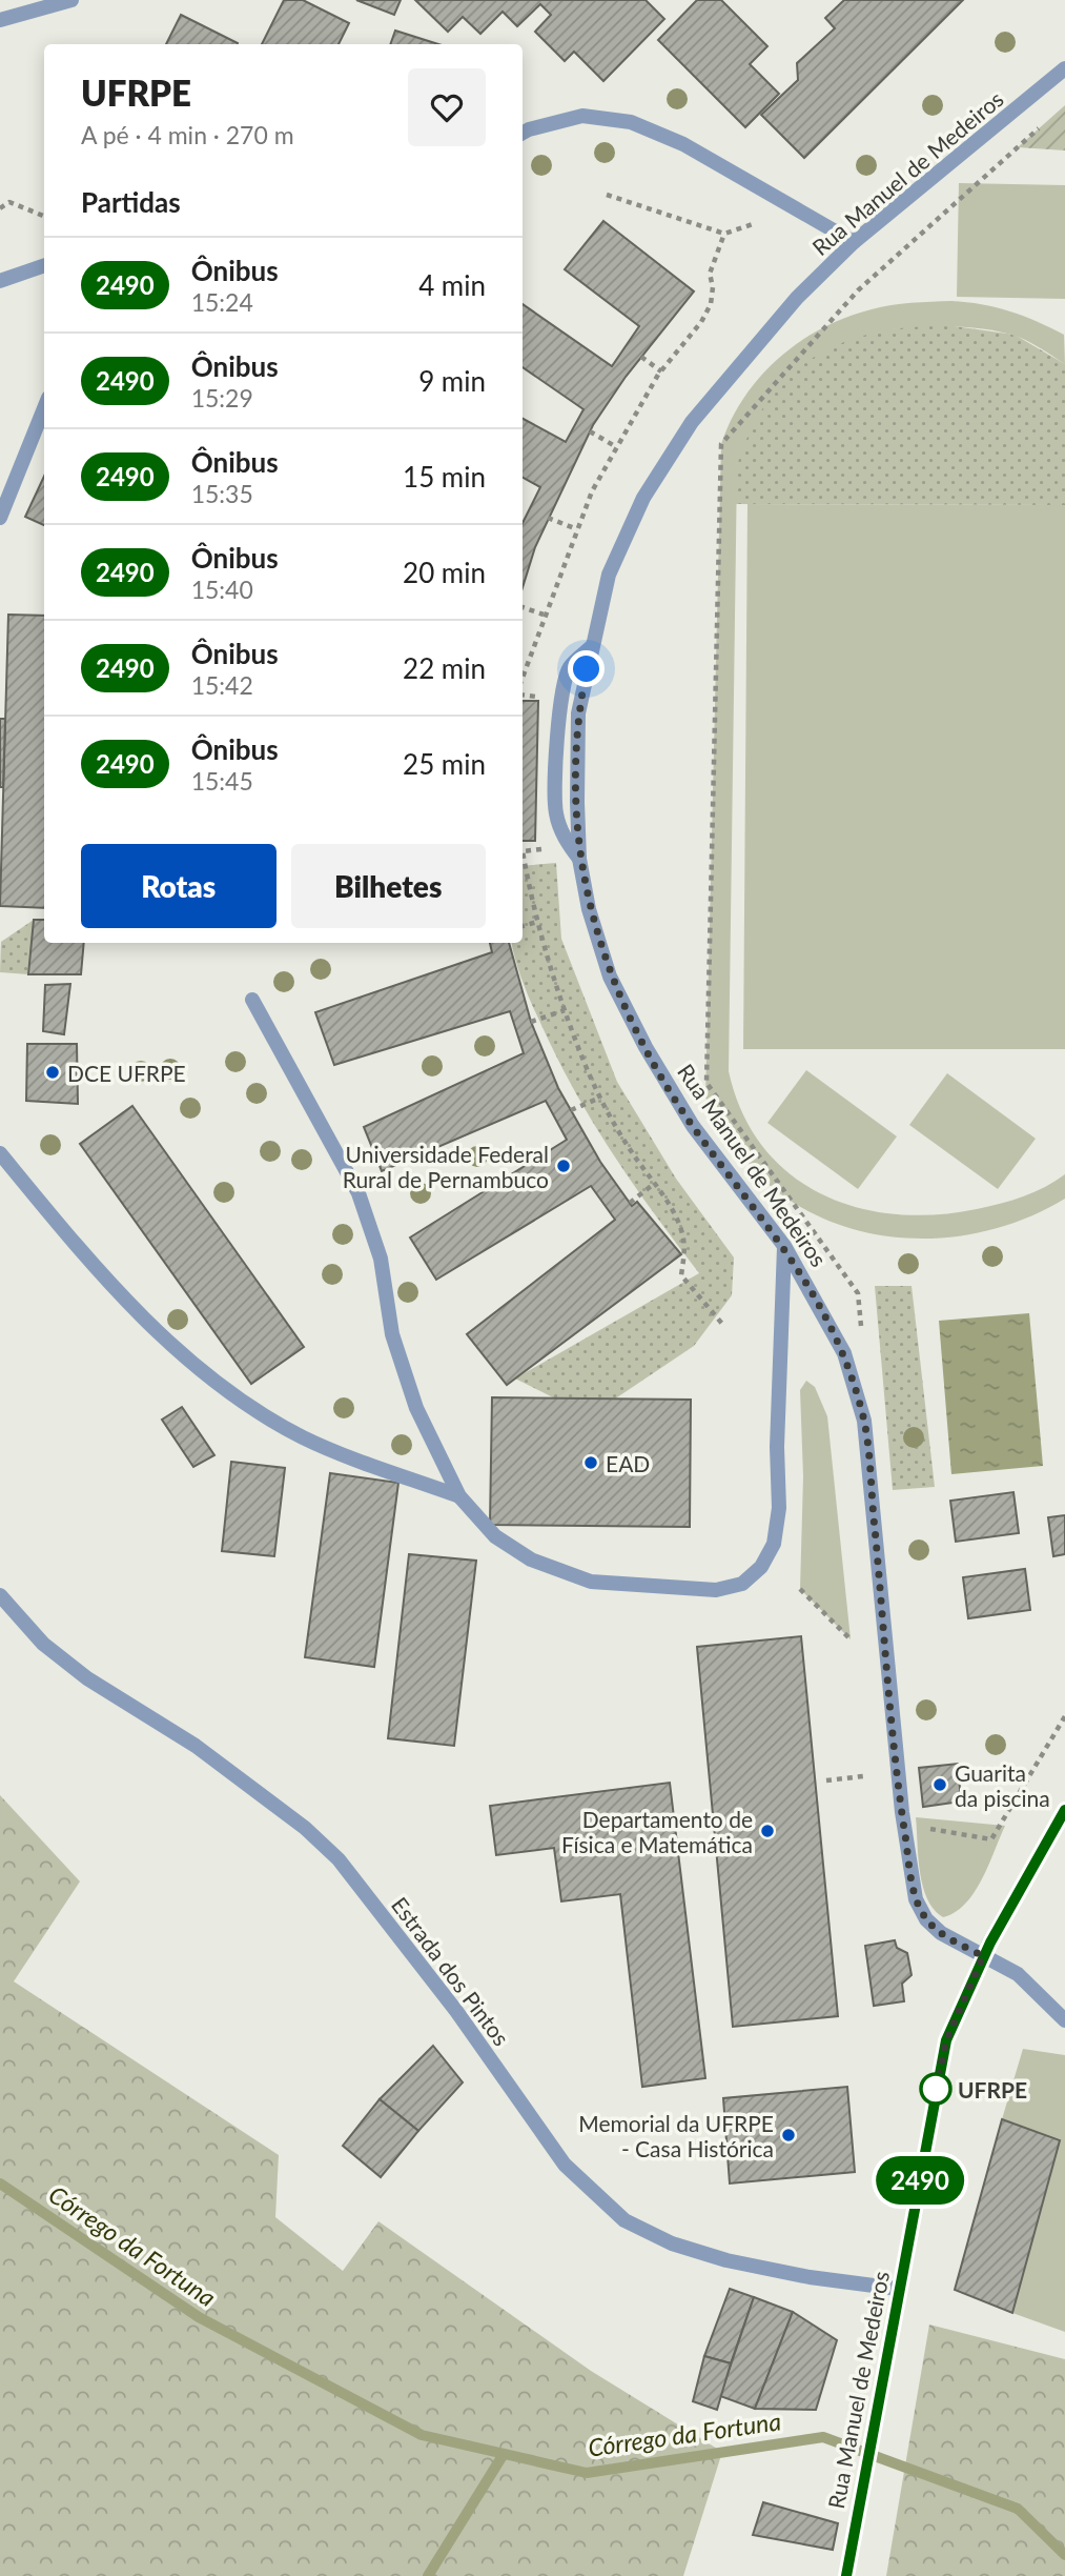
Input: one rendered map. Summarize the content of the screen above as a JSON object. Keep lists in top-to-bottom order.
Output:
{
  "streets": {
    "main road": ["Rua Manuel de Medeiros"],
    "street": ["Estrada dos Pintos"]
  },
  "crossings": [
    ["Rua Manuel de Medeiros", "Estrada dos Pintos"]
  ],
  "water": ["Córrego da Fortuna"],
  "places": [
    "DCE UFRPE",
    "Universidade Federal Rural de Pernambuco",
    "EAD",
    "Guarita da piscina",
    "Departamento de Física e Matemática",
    "UFRPE",
    "Memorial da UFRPE - Casa Histórica"
  ],
  "lines": ["bus line 2490"],
  "page": {
    "on_map": "2490",
    "heading": [
      ["UFRPE", "A pé · 4 min · 270 m"],
      "Partidas"
    ],
    "list": [
      {
        "mark": "2490",
        "name": "Ônibus",
        "note": "15:24",
        "value": "4 min"
      },
      {
        "mark": "2490",
        "name": "Ônibus",
        "note": "15:29",
        "value": "9 min"
      },
      {
        "mark": "2490",
        "name": "Ônibus",
        "note": "15:35",
        "value": "15 min"
      },
      {
        "mark": "2490",
        "name": "Ônibus",
        "note": "15:40",
        "value": "20 min"
      },
      {
        "mark": "2490",
        "name": "Ônibus",
        "note": "15:42",
        "value": "22 min"
      },
      {
        "mark": "2490",
        "name": "Ônibus",
        "note": "15:45",
        "value": "25 min"
      }
    ],
    "buttons": ["Rotas", "Bilhetes"]
  }
}
